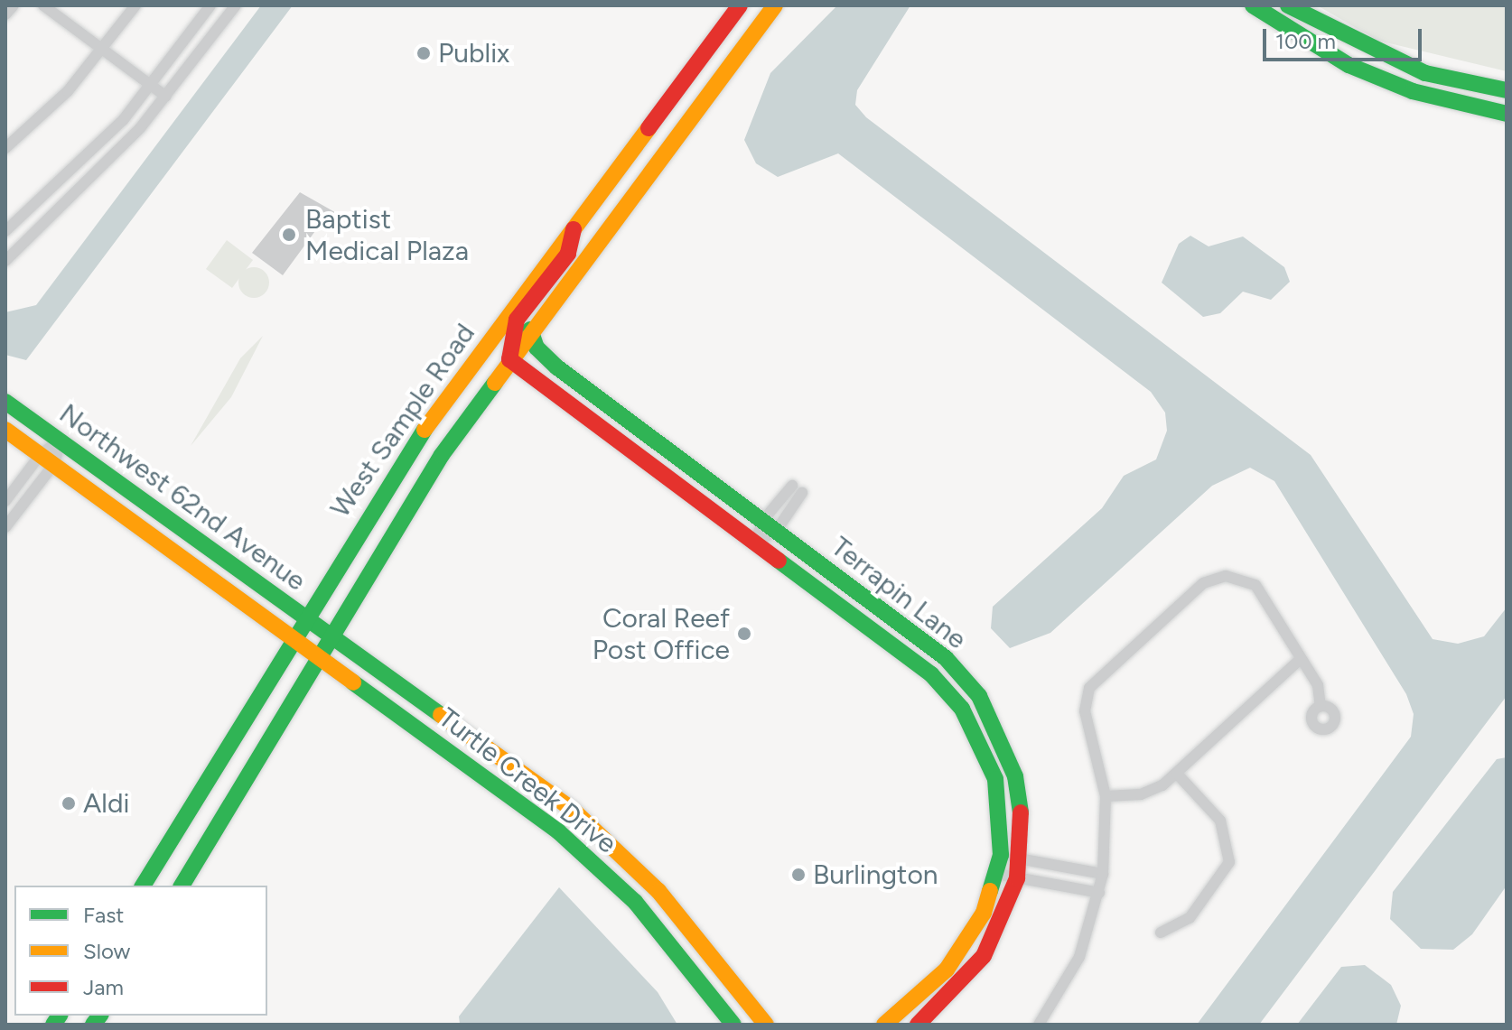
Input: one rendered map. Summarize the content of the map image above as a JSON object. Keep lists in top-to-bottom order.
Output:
{
  "streets": {
    "street": [
      "West Sample Road",
      "Northwest 62nd Avenue",
      "Terrapin Lane",
      "Turtle Creek Drive"
    ]
  },
  "crossings": [
    ["West Sample Road", "Northwest 62nd Avenue"],
    ["West Sample Road", "Terrapin Lane"],
    ["West Sample Road", "Turtle Creek Drive"],
    ["Northwest 62nd Avenue", "Turtle Creek Drive"]
  ],
  "places": [
    "Publix",
    "Baptist Medical Plaza",
    "Coral Reef Post Office",
    "Aldi",
    "Burlington"
  ],
  "legend": ["Fast", "Slow", "Jam"],
  "scale_bar": "100 m"
}
